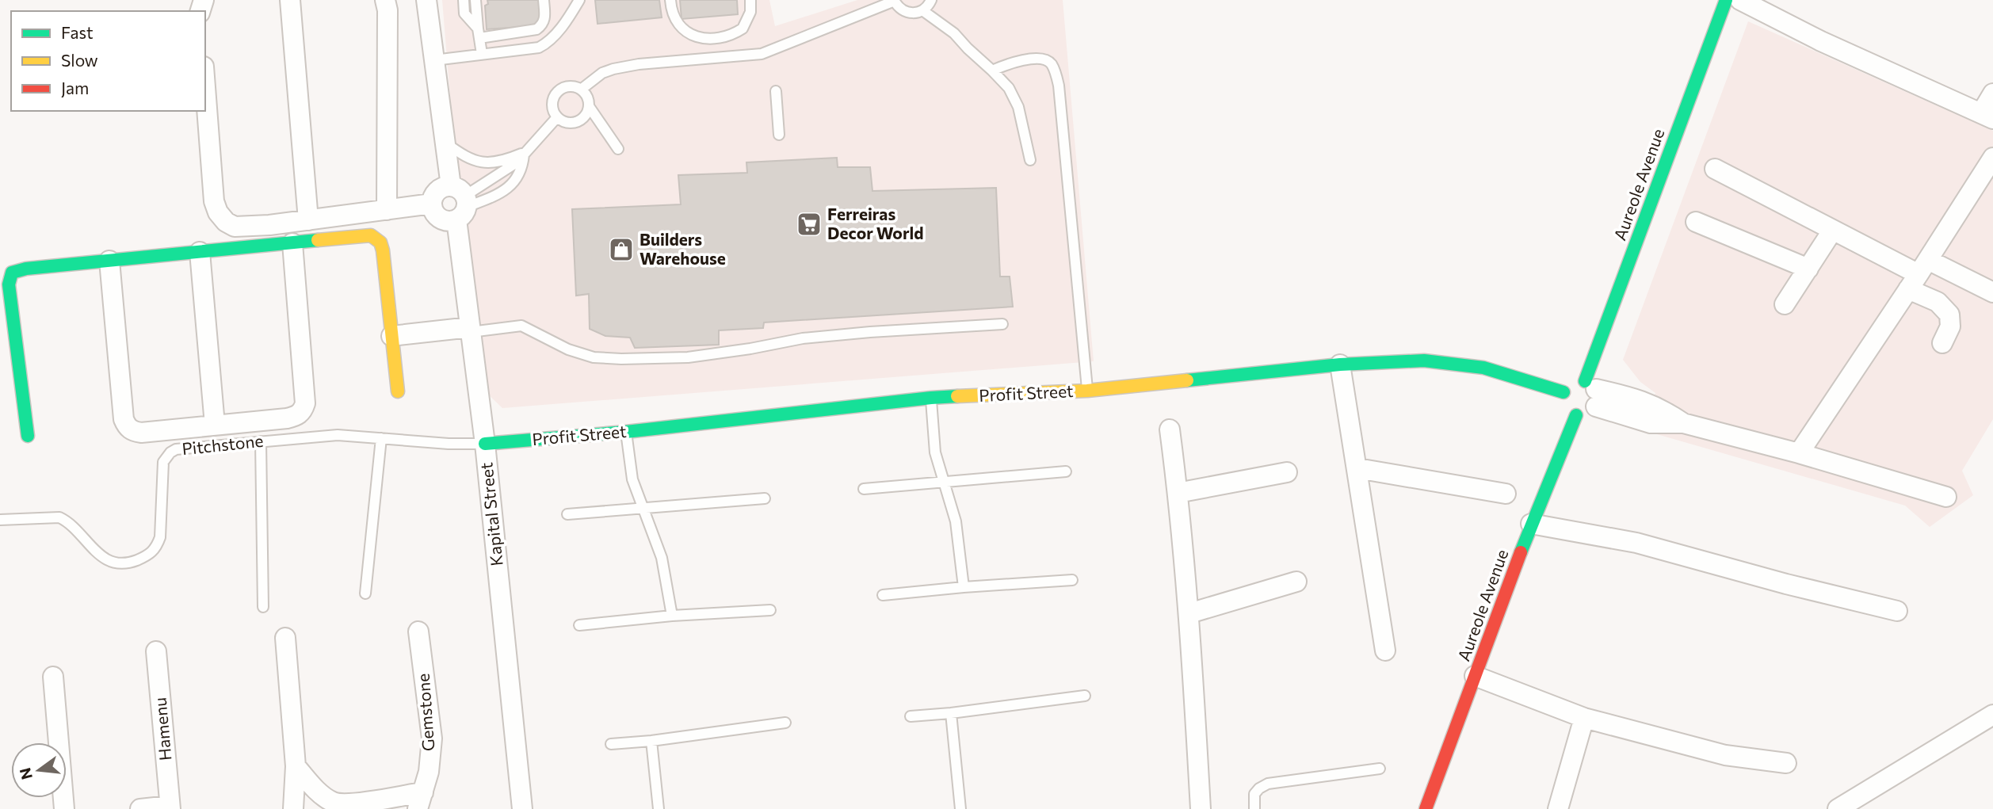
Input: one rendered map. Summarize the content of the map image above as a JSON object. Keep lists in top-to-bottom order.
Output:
{
  "streets": {
    "street": [
      "Aureole Avenue",
      "Profit Street",
      "Kapital Street",
      "Gemstone",
      "Hamenu"
    ],
    "lane": ["Pitchstone"]
  },
  "crossings": [
    ["Aureole Avenue", "Profit Street"],
    ["Profit Street", "Pitchstone"],
    ["Profit Street", "Kapital Street"],
    ["Pitchstone", "Kapital Street"]
  ],
  "places": {
    "supermarket": ["Ferreiras Decor World"],
    "shop": ["Builders Warehouse"]
  },
  "legend": ["Fast", "Slow", "Jam"],
  "north": "left"
}
